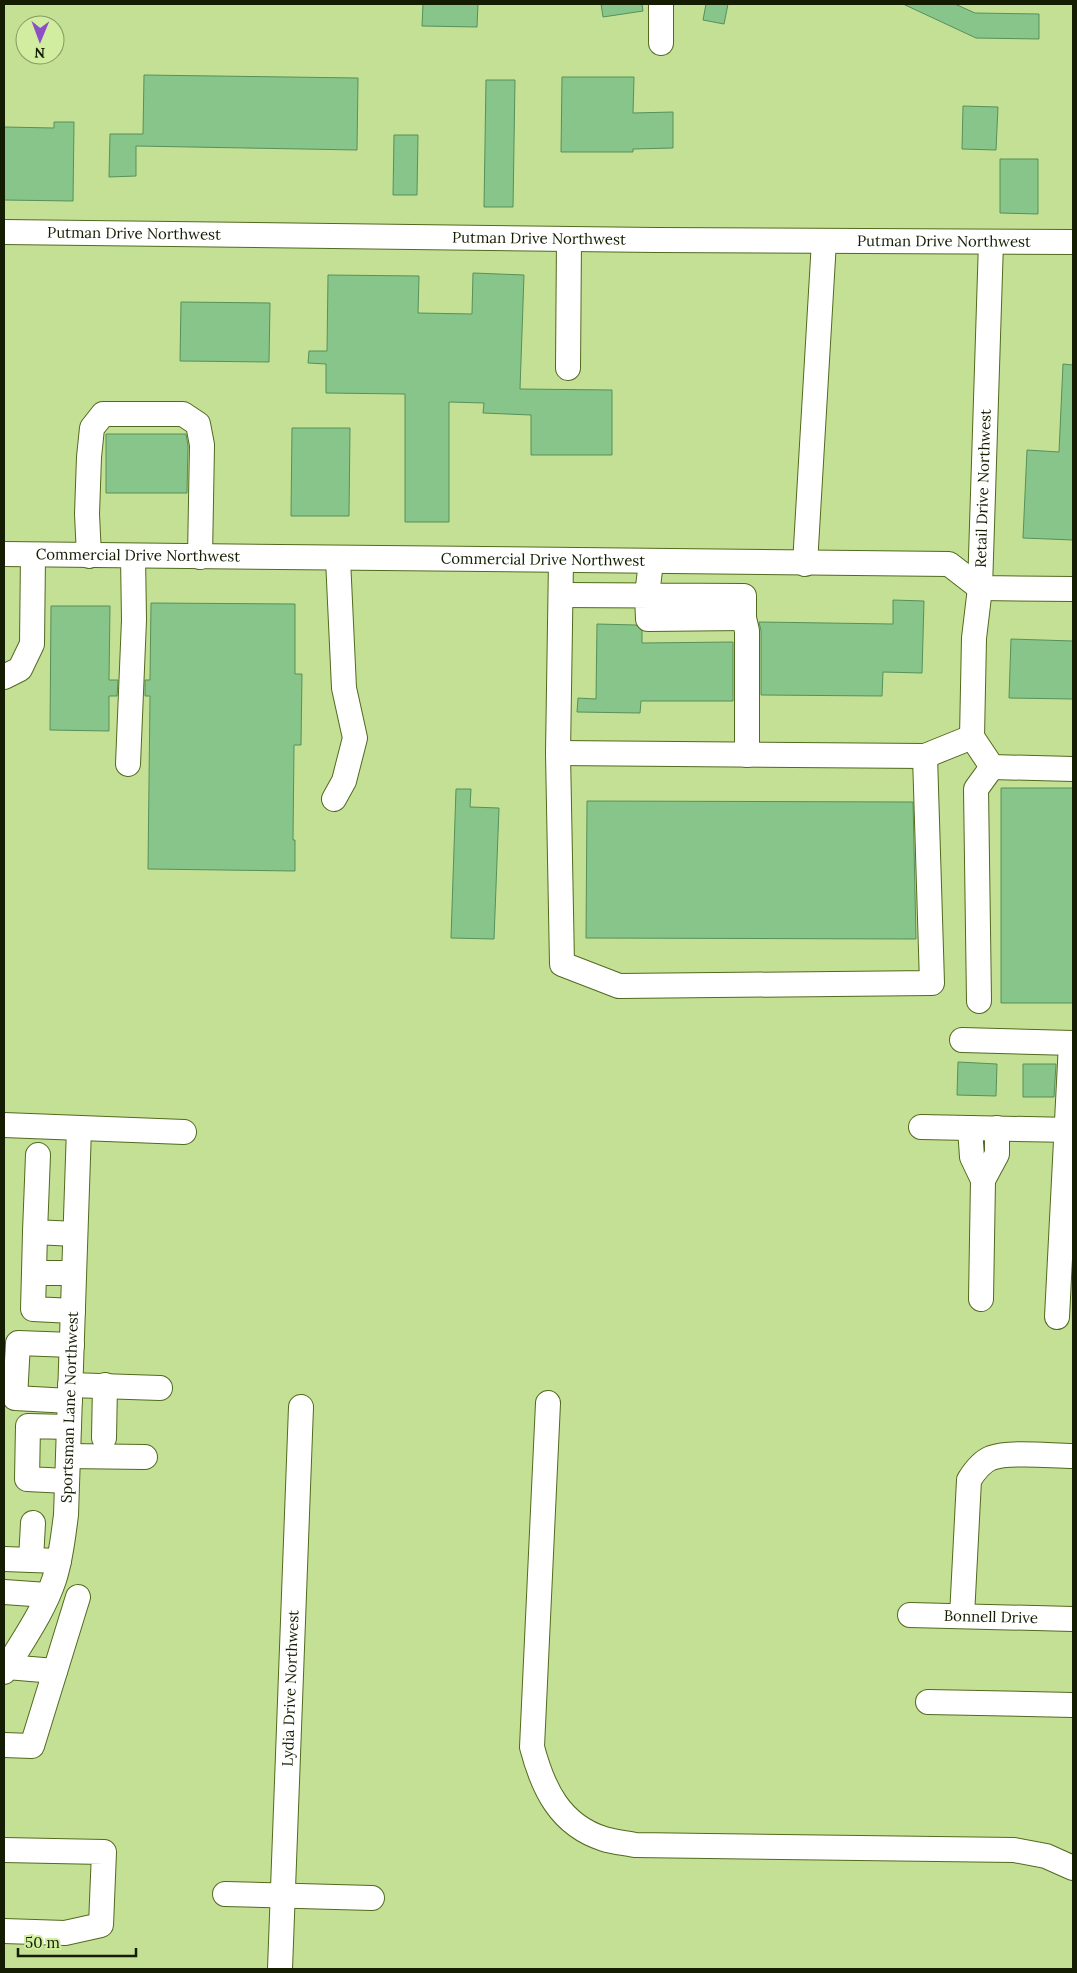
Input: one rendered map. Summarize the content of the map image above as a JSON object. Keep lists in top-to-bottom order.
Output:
{
  "streets": {
    "street": [
      "Putman Drive Northwest",
      "Retail Drive Northwest",
      "Commercial Drive Northwest",
      "Sportsman Lane Northwest",
      "Bonnell Drive",
      "Lydia Drive Northwest"
    ]
  },
  "crossings": [
    ["Putman Drive Northwest", "Retail Drive Northwest"],
    ["Retail Drive Northwest", "Commercial Drive Northwest"]
  ],
  "scale_bar": "50 m",
  "north": "bottom"
}
